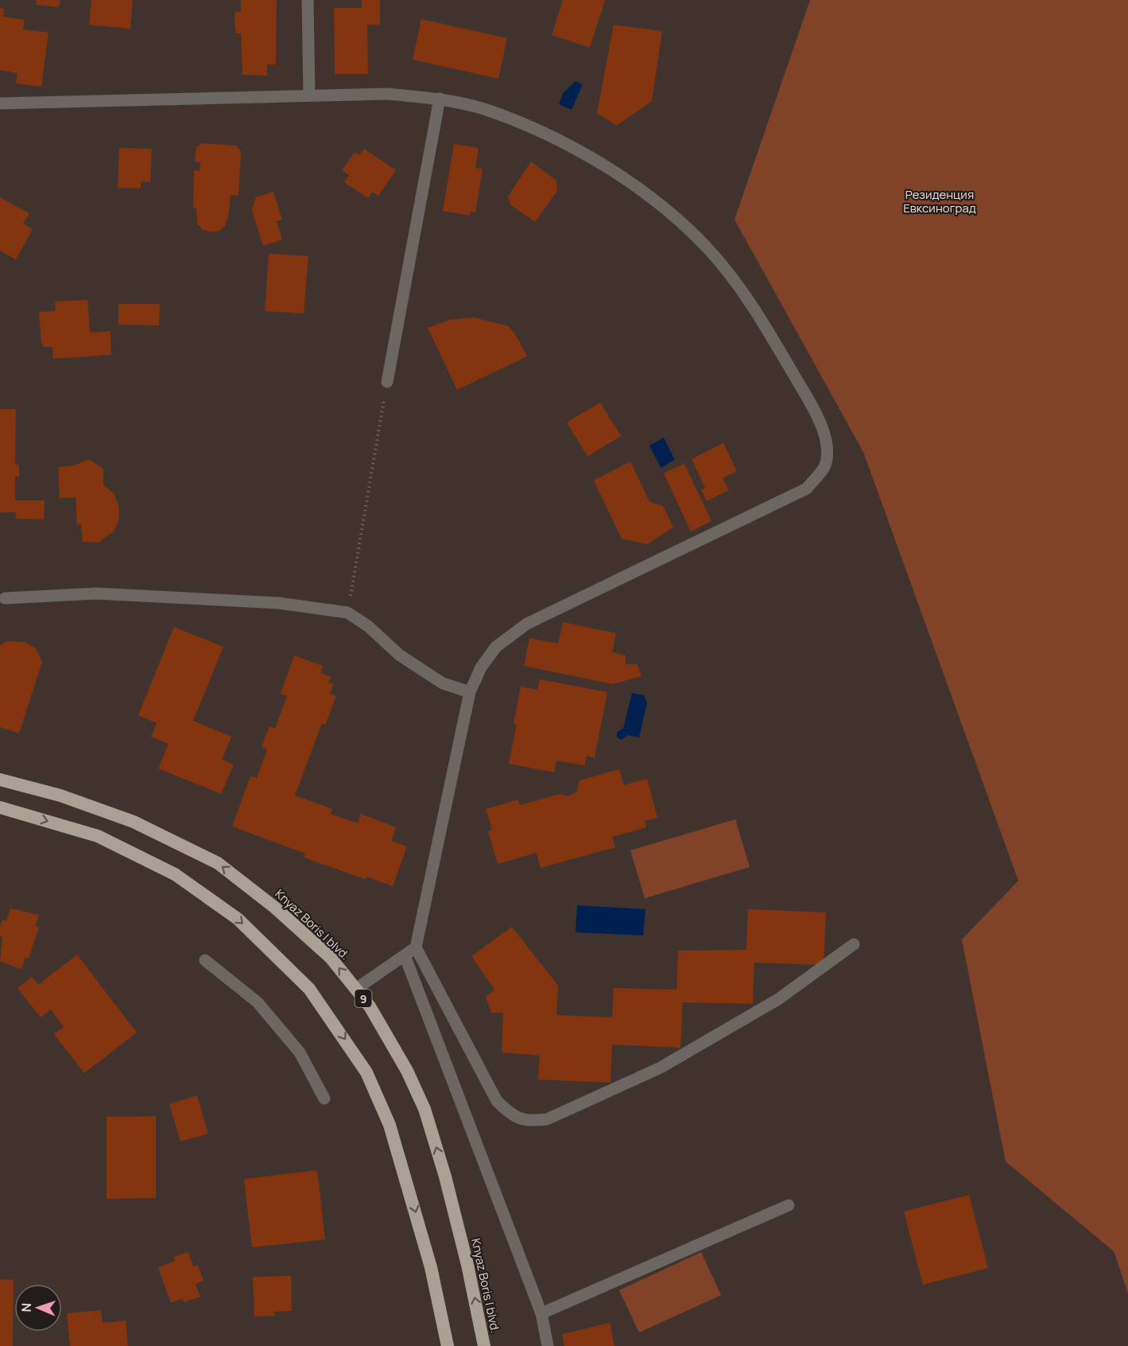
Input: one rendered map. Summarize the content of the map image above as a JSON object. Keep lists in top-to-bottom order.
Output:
{
  "streets": {
    "highway": ["Knyaz Boris I blvd.", "9"]
  },
  "parks": ["Резиденция Евксиноград"],
  "north": "left"
}
